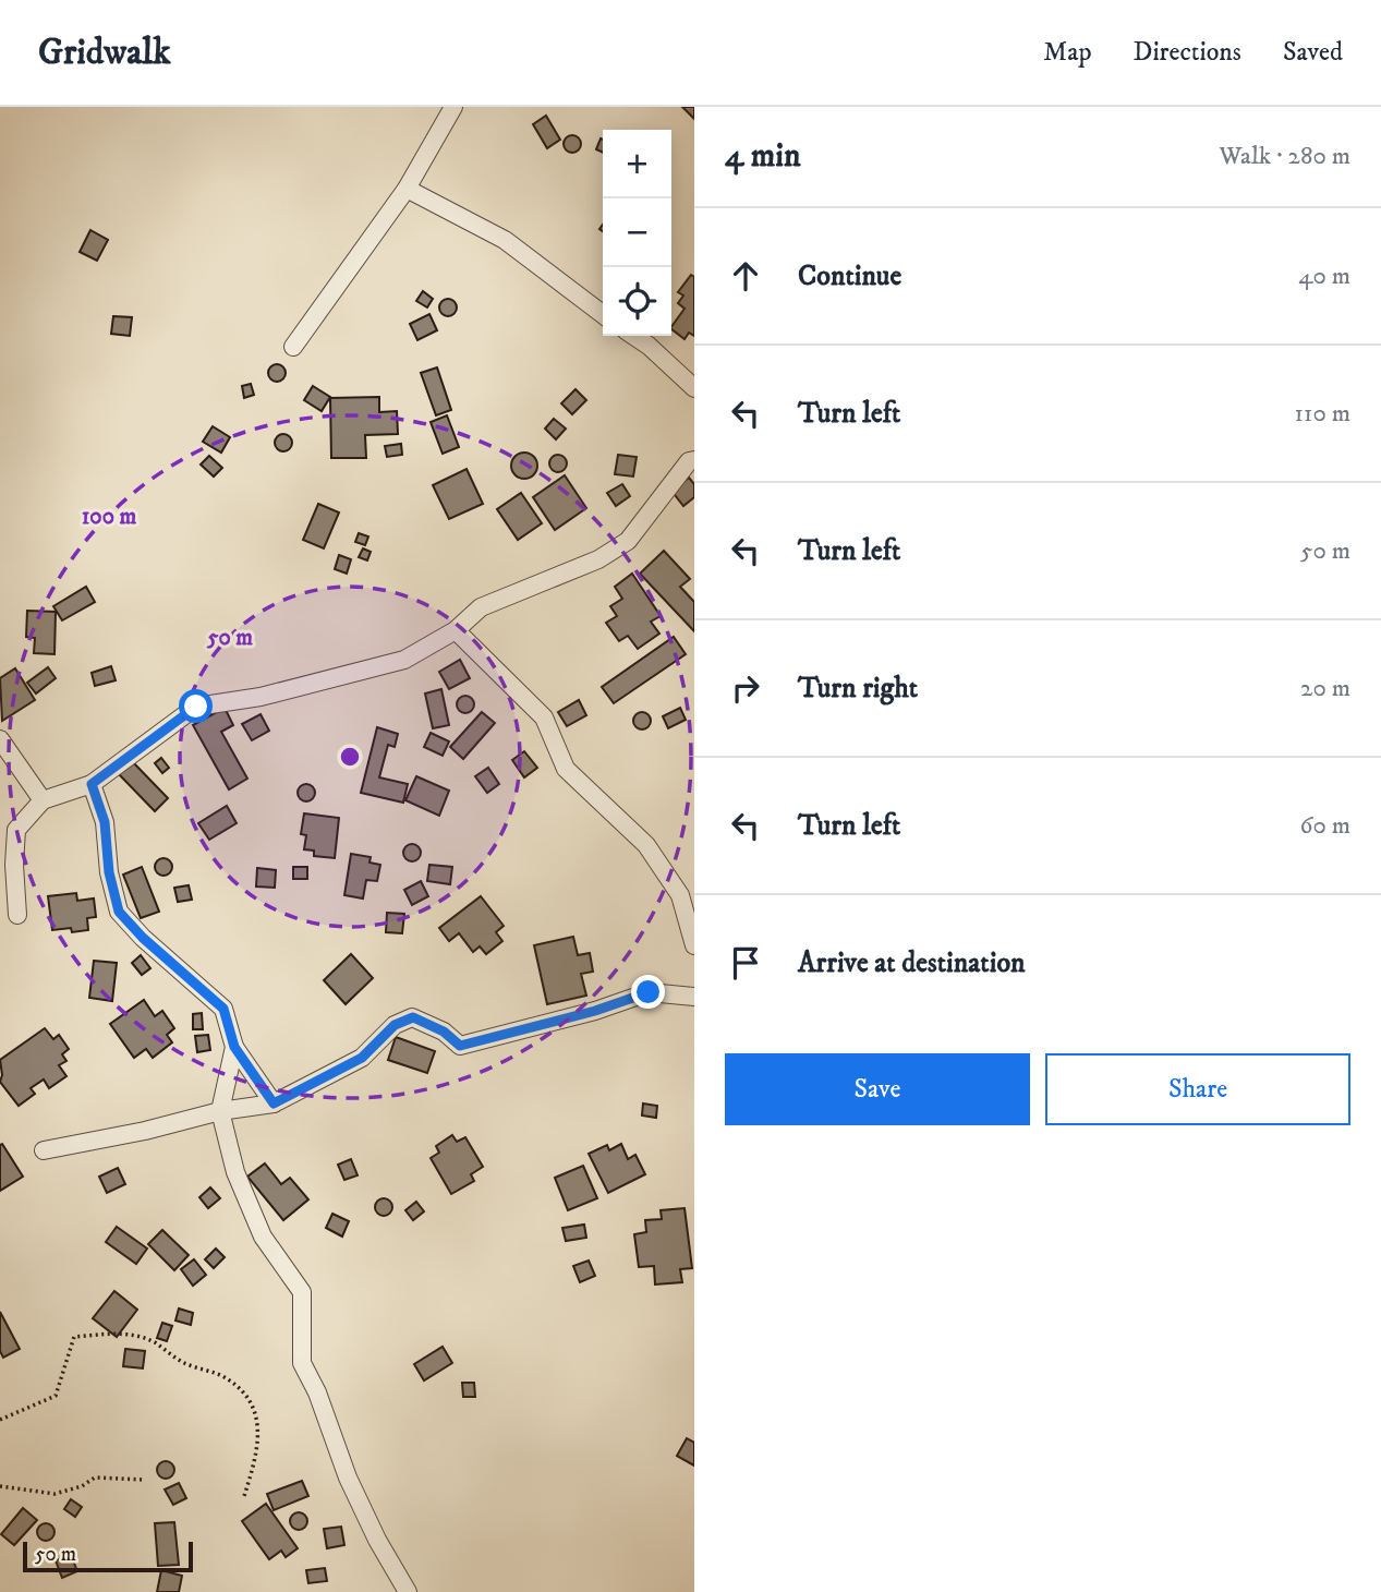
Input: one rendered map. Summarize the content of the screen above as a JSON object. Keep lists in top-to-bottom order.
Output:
{
  "scale_bar": "50 m",
  "page": {
    "header": "Gridwalk",
    "nav": ["Map", "Directions", "Saved"],
    "heading": ["4 min", "Walk · 280 m"],
    "map_buttons": ["+", "−"],
    "list": [
      ["Continue", "40 m"],
      ["Turn left", "110 m"],
      ["Turn left", "50 m"],
      ["Turn right", "20 m"],
      ["Turn left", "60 m"],
      "Arrive at destination"
    ],
    "buttons": ["Save", "Share"],
    "scale": "50 m"
  },
  "rings": ["100 m", "50 m"]
}
